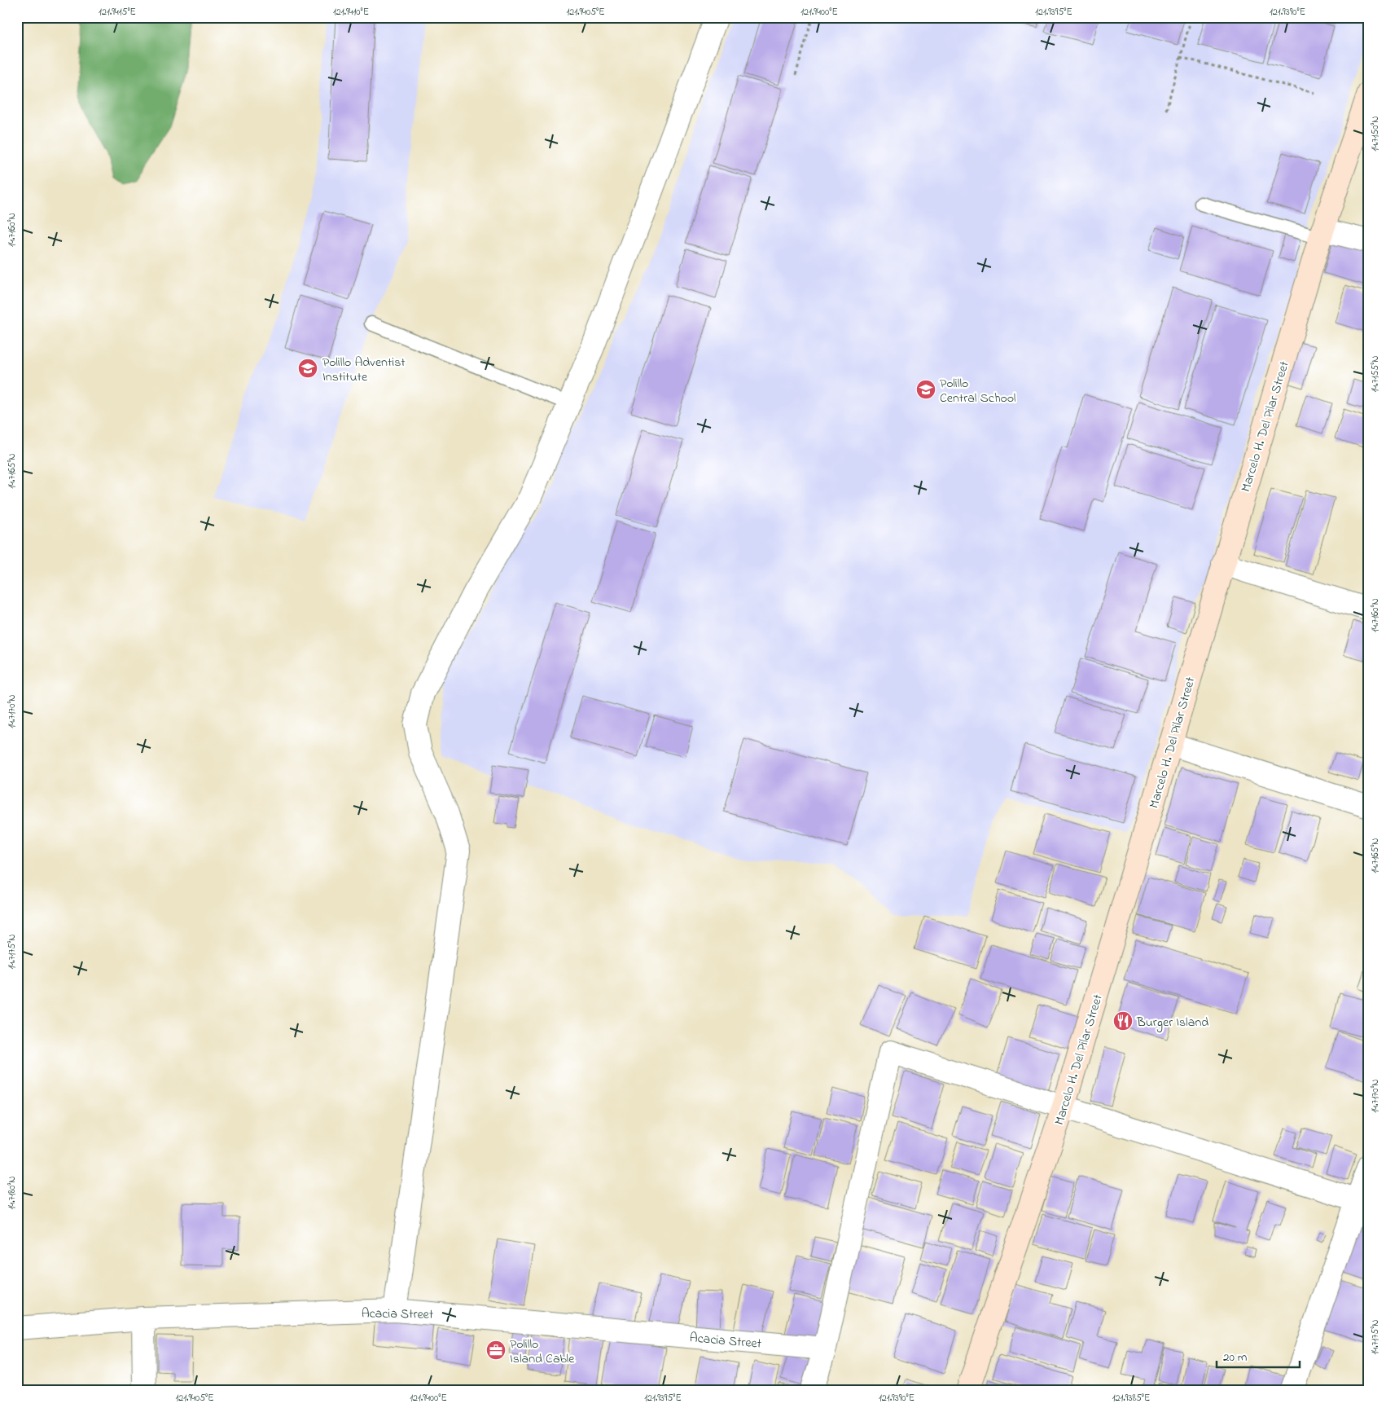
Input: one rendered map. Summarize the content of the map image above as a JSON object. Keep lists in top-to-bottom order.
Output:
{
  "streets": {
    "main road": ["Marcelo H. Del Pilar Street"],
    "street": ["Acacia Street"]
  },
  "places": {
    "school or university": ["Polillo Adventist Institute", "Polillo Central School"],
    "restaurant": ["Burger Island"],
    "office": ["Polillo Island Cable"]
  },
  "scale_bar": "20 m",
  "coordinates": [
    "121.9415°E",
    "121.9410°E",
    "121.9405°E",
    "121.9400°E",
    "121.9395°E",
    "121.9390°E",
    "14.7150°N",
    "14.7160°N",
    "14.7155°N",
    "14.7165°N",
    "14.7170°N",
    "14.7175°N",
    "14.7180°N",
    "121.9385°E"
  ]
}
